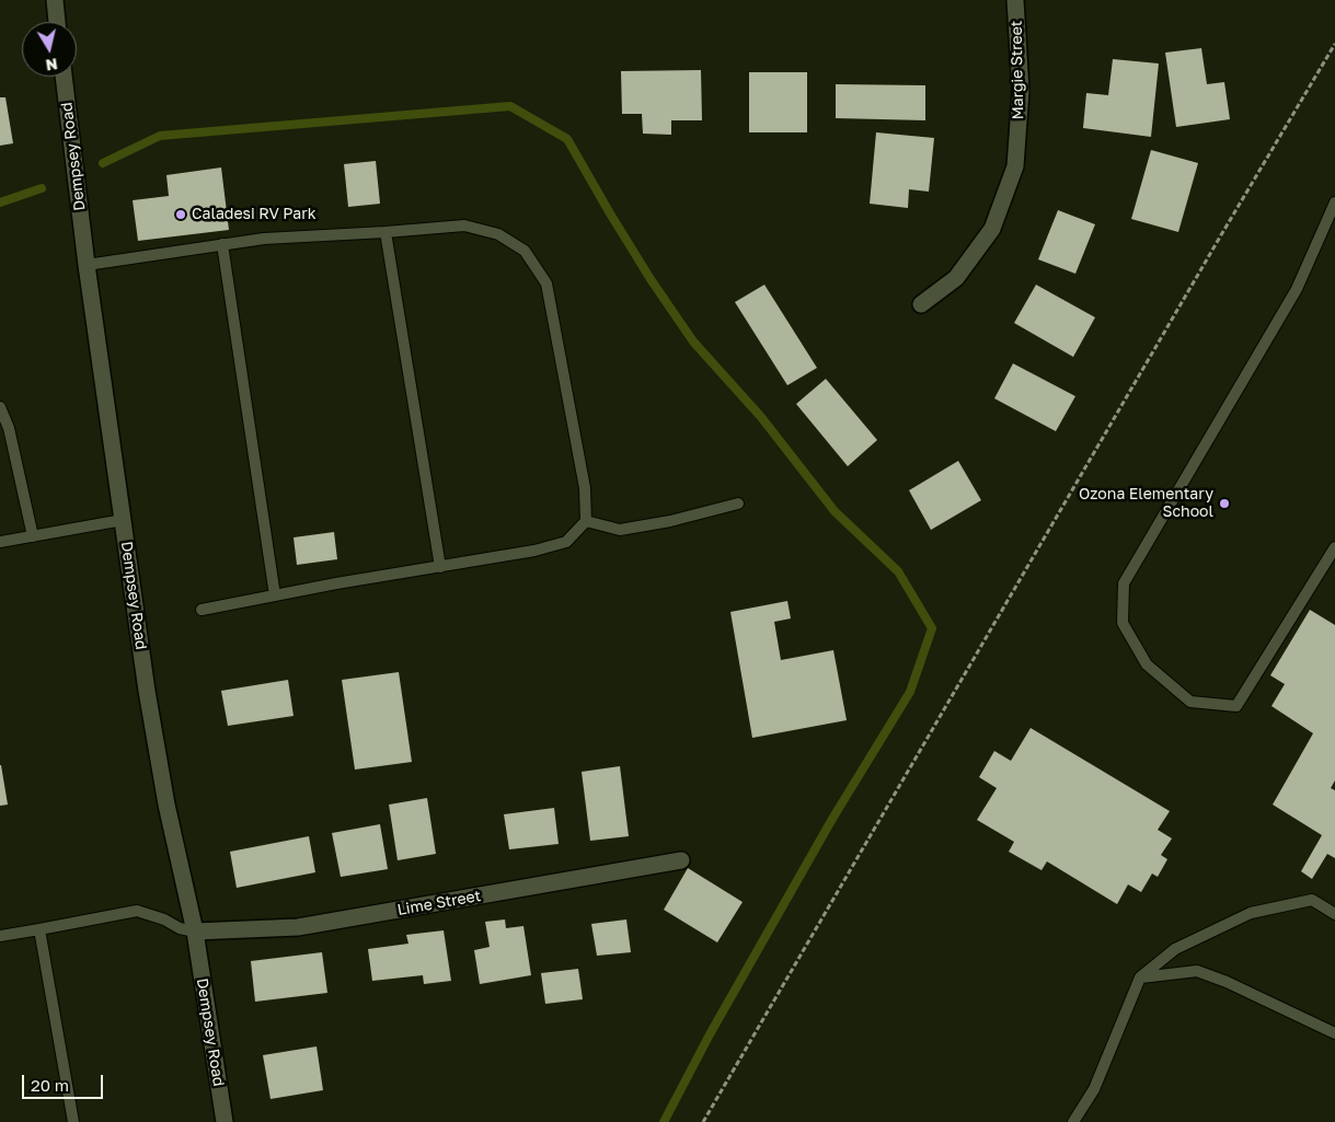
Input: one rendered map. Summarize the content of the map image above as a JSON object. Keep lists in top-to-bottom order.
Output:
{
  "streets": {
    "street": ["Margie Street", "Dempsey Road", "Lime Street"]
  },
  "crossings": [
    ["Dempsey Road", "Lime Street"]
  ],
  "places": ["Caladesi RV Park", "Ozona Elementary School"],
  "scale_bar": "20 m",
  "north": "bottom"
}
